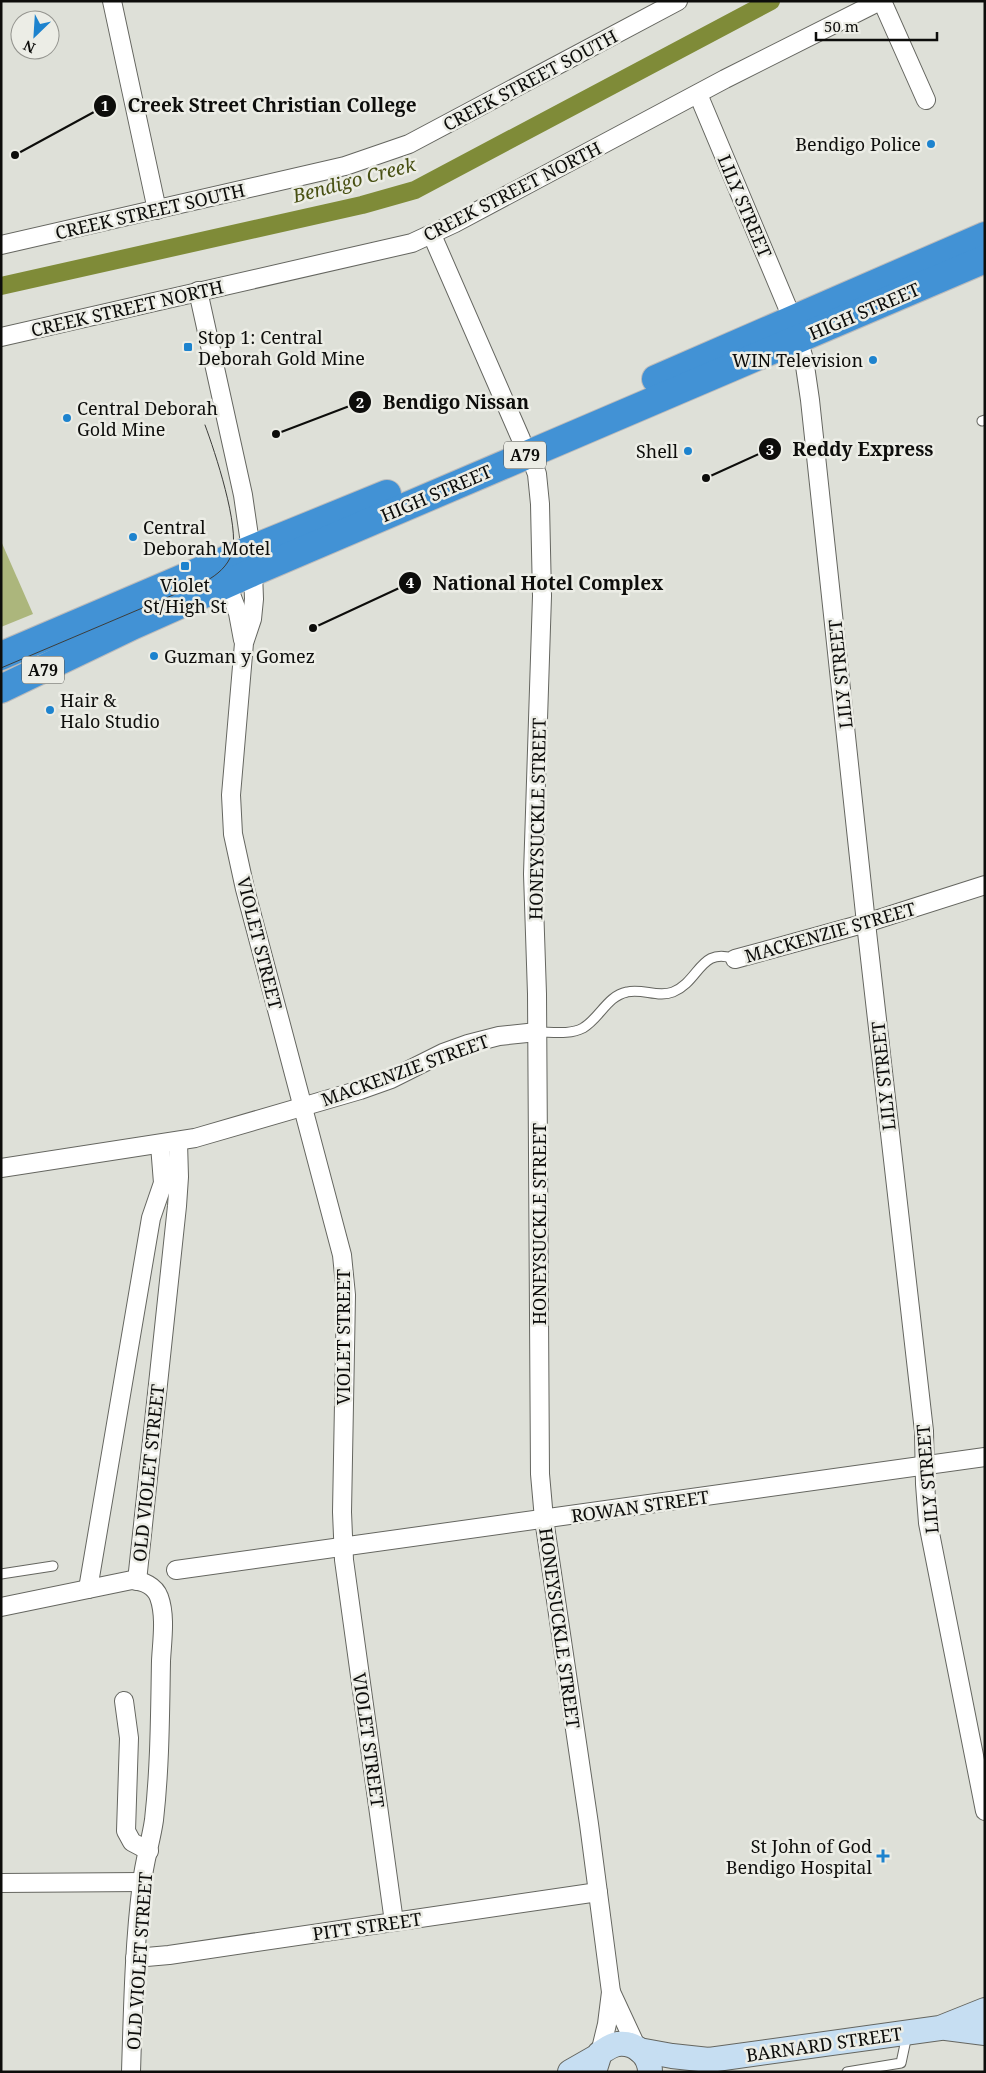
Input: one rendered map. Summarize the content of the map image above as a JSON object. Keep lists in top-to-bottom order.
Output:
{
  "streets": {
    "highway": ["HIGH STREET", "A79"],
    "street": [
      "CREEK STREET SOUTH",
      "CREEK STREET NORTH",
      "LILY STREET",
      "HONEYSUCKLE STREET",
      "MACKENZIE STREET",
      "VIOLET STREET",
      "OLD VIOLET STREET",
      "ROWAN STREET",
      "PITT STREET",
      "BARNARD STREET"
    ]
  },
  "crossings": [
    ["CREEK STREET NORTH", "LILY STREET"],
    ["CREEK STREET NORTH", "HONEYSUCKLE STREET"],
    ["CREEK STREET NORTH", "VIOLET STREET"],
    ["LILY STREET", "HIGH STREET"],
    ["LILY STREET", "MACKENZIE STREET"],
    ["LILY STREET", "ROWAN STREET"],
    ["HIGH STREET", "HONEYSUCKLE STREET"],
    ["HIGH STREET", "VIOLET STREET"],
    ["HONEYSUCKLE STREET", "MACKENZIE STREET"],
    ["HONEYSUCKLE STREET", "ROWAN STREET"],
    ["HONEYSUCKLE STREET", "PITT STREET"],
    ["HONEYSUCKLE STREET", "BARNARD STREET"],
    ["MACKENZIE STREET", "VIOLET STREET"],
    ["MACKENZIE STREET", "OLD VIOLET STREET"],
    ["VIOLET STREET", "ROWAN STREET"],
    ["VIOLET STREET", "PITT STREET"],
    ["OLD VIOLET STREET", "PITT STREET"]
  ],
  "water": ["Bendigo Creek"],
  "places": {
    "other": [
      "Bendigo Police",
      "Creek Street Christian College",
      "WIN Television",
      "Central Deborah Gold Mine",
      "Bendigo Nissan",
      "Shell",
      "Reddy Express",
      "Central Deborah Motel",
      "National Hotel Complex",
      "Guzman y Gomez",
      "Hair & Halo Studio"
    ],
    "transit": ["Stop 1: Central Deborah Gold Mine", "Violet St/High St"],
    "health": ["St John of God Bendigo Hospital"]
  },
  "scale_bar": "50 m",
  "north": "bottom left"
}
